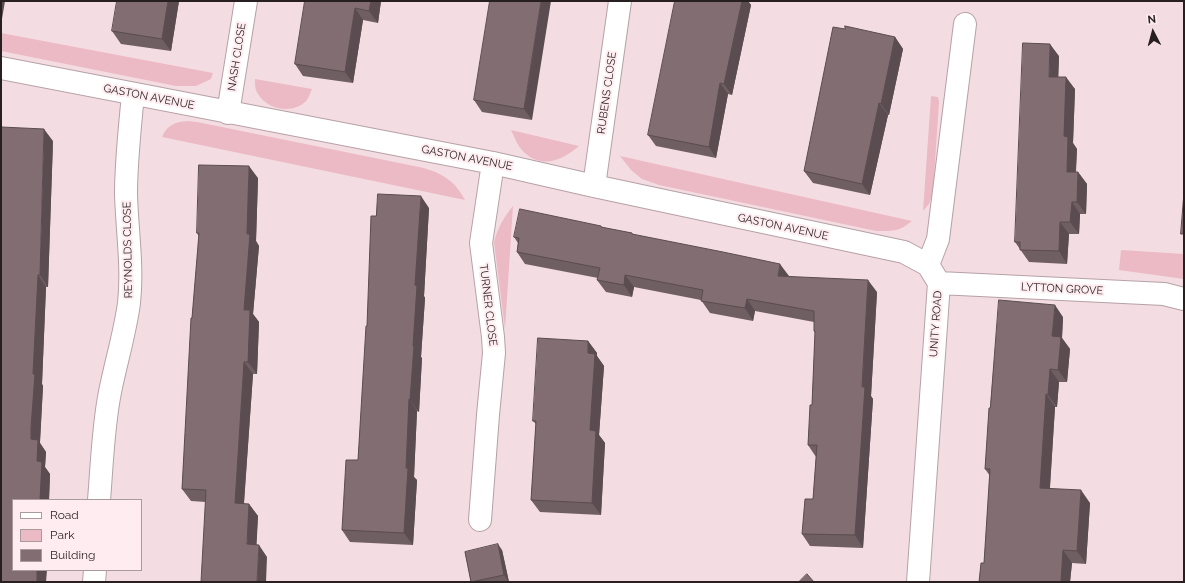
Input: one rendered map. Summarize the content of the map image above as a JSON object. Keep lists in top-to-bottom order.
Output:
{
  "streets": {
    "street": [
      "NASH CLOSE",
      "RUBENS CLOSE",
      "GASTON AVENUE",
      "REYNOLDS CLOSE",
      "LYTTON GROVE",
      "TURNER CLOSE",
      "UNITY ROAD"
    ]
  },
  "crossings": [
    ["NASH CLOSE", "GASTON AVENUE"],
    ["RUBENS CLOSE", "GASTON AVENUE"],
    ["GASTON AVENUE", "REYNOLDS CLOSE"],
    ["GASTON AVENUE", "LYTTON GROVE"],
    ["GASTON AVENUE", "TURNER CLOSE"],
    ["GASTON AVENUE", "UNITY ROAD"],
    ["LYTTON GROVE", "UNITY ROAD"]
  ],
  "legend": ["Road", "Park", "Building"],
  "north": "top"
}
